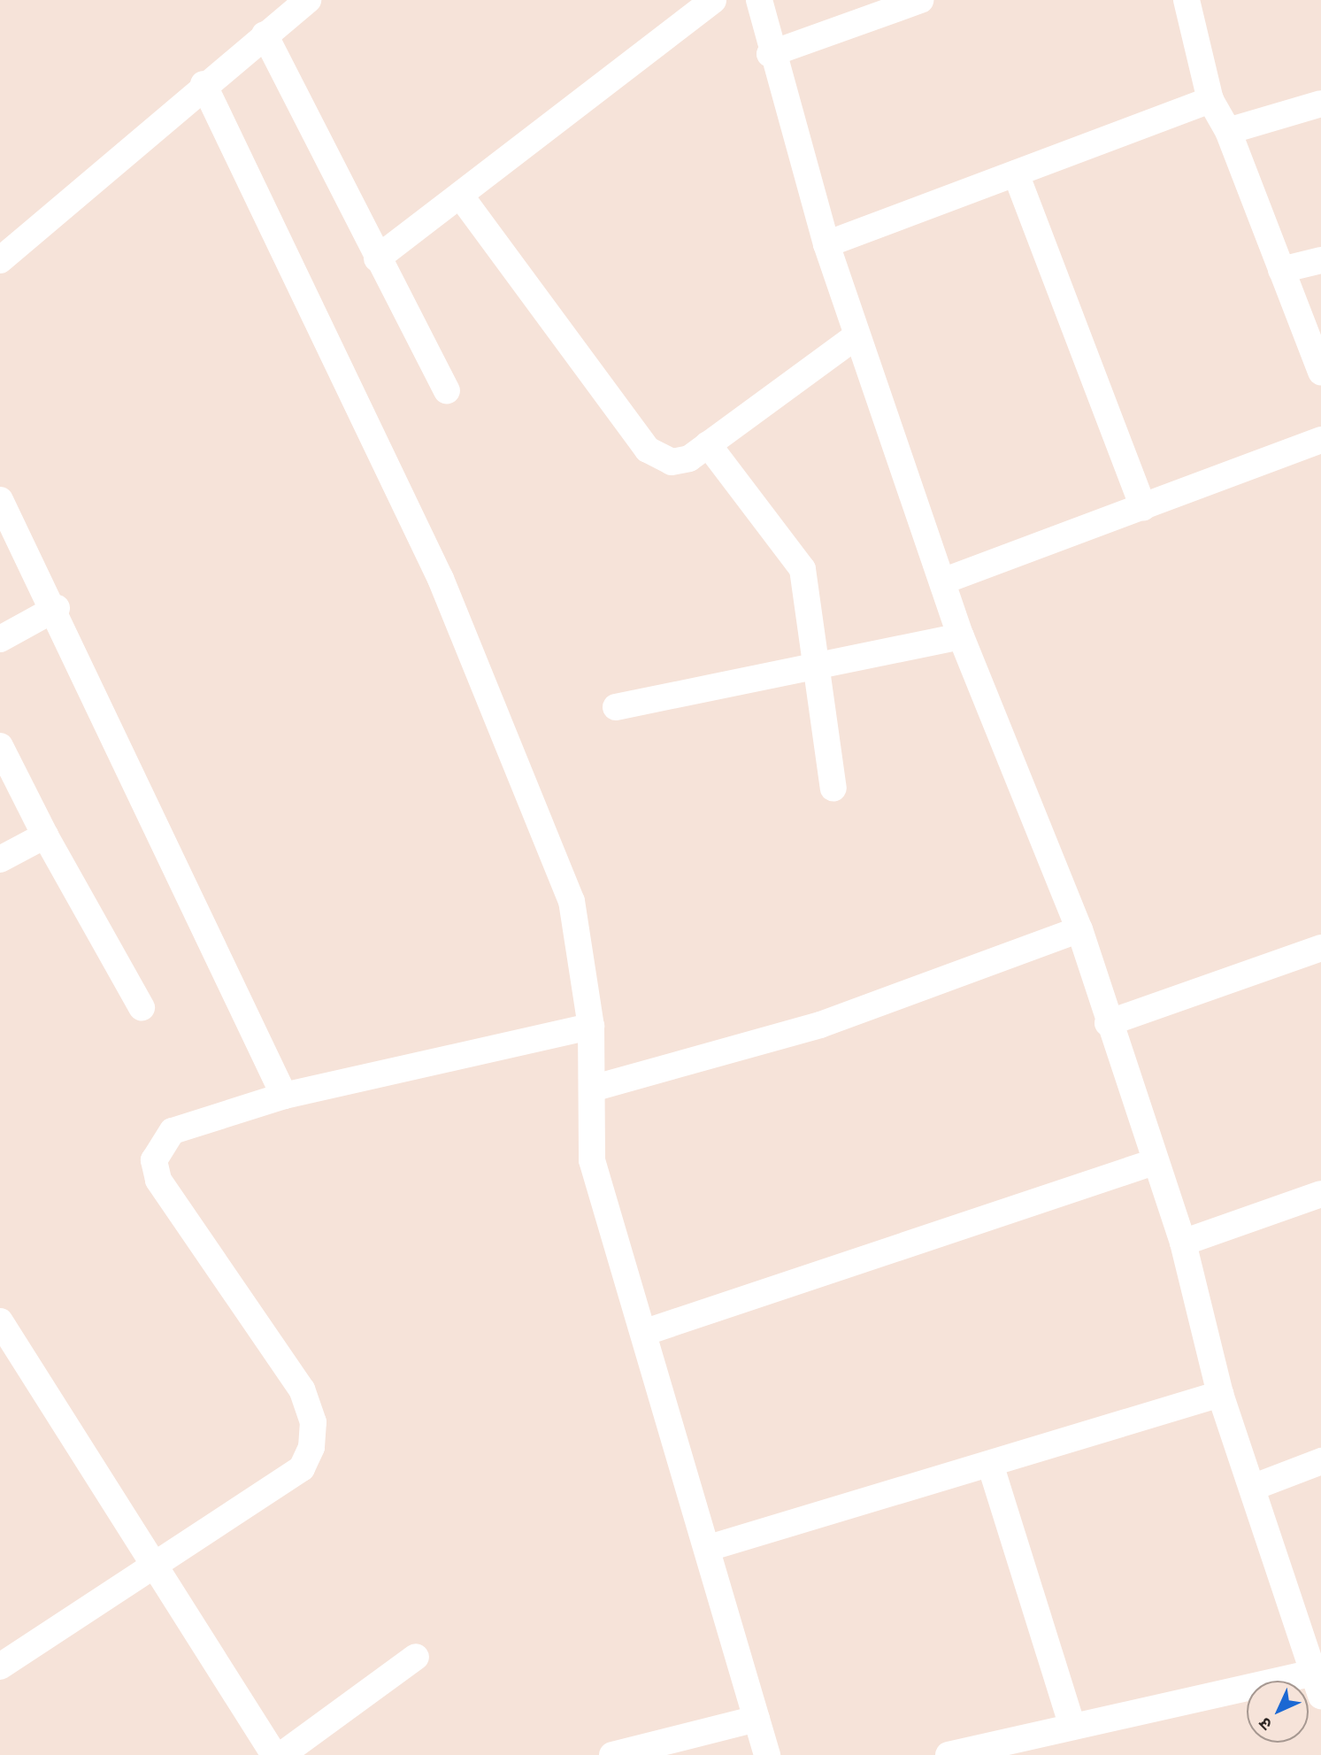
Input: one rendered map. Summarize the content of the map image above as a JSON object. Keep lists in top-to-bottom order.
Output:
{
  "north": "bottom left"
}
